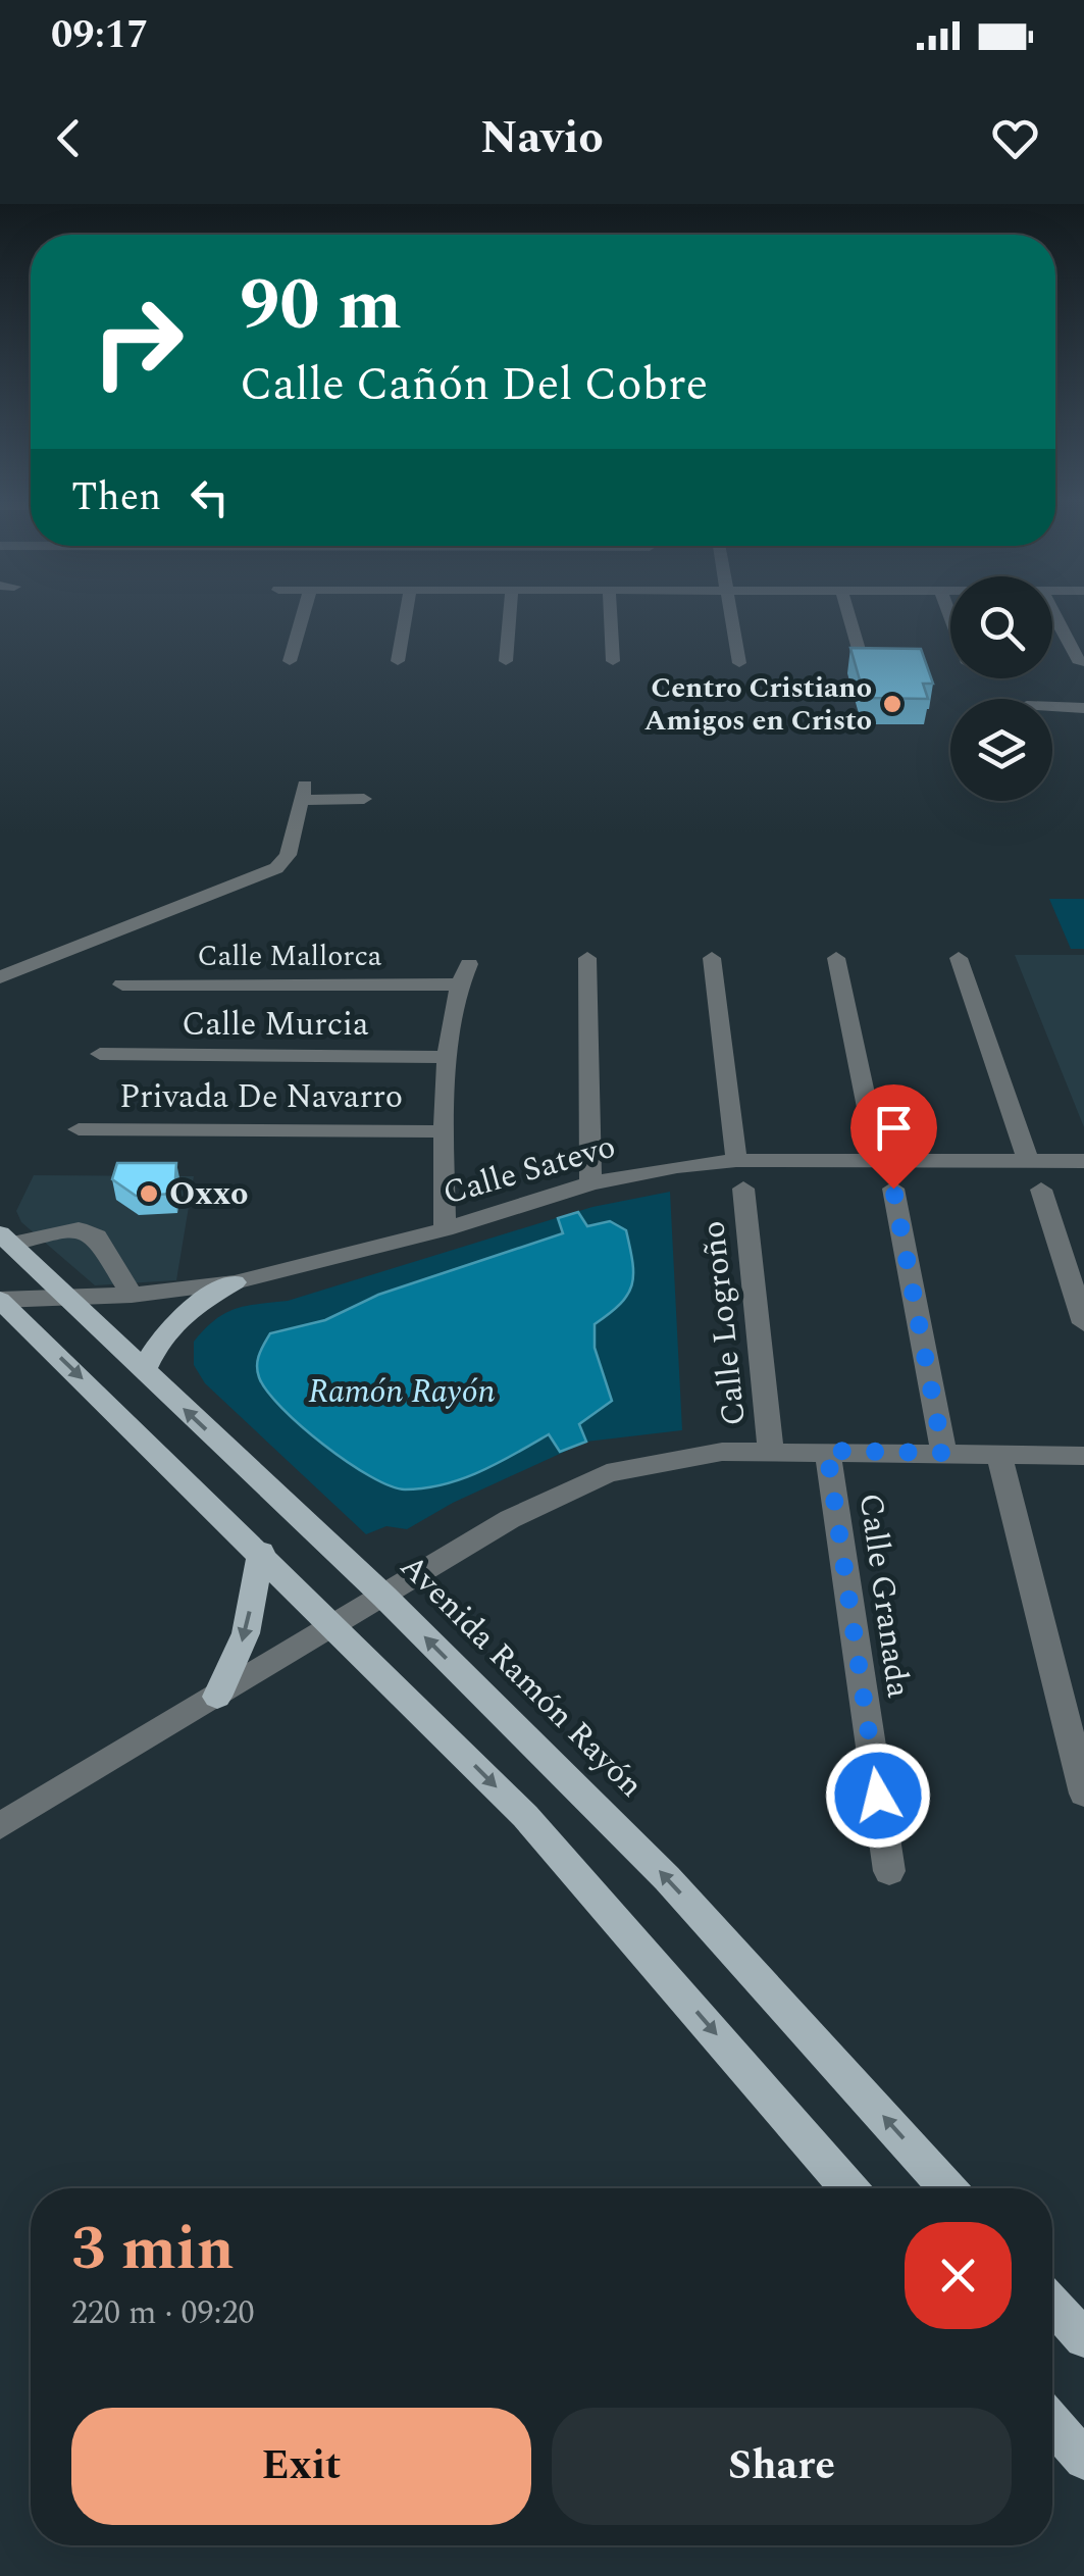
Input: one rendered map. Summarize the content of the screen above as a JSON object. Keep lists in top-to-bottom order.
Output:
{
  "streets": {
    "main road": ["Avenida Ramón Rayón"],
    "street": [
      "Calle Mallorca",
      "Calle Murcia",
      "Privada De Navarro",
      "Calle Satevo",
      "Calle Logroño",
      "Calle Granada"
    ]
  },
  "crossings": [
    ["Calle Satevo", "Avenida Ramón Rayón"]
  ],
  "parks": ["Ramón Rayón"],
  "places": ["Centro Cristiano Amigos en Cristo", "Oxxo"],
  "page": {
    "status": "09:17",
    "header": "Navio",
    "turn": ["90 m", "Calle Cañón Del Cobre"],
    "then": "Then",
    "heading": ["3 min", "220 m · 09:20"],
    "buttons": ["Exit", "Share"]
  }
}
